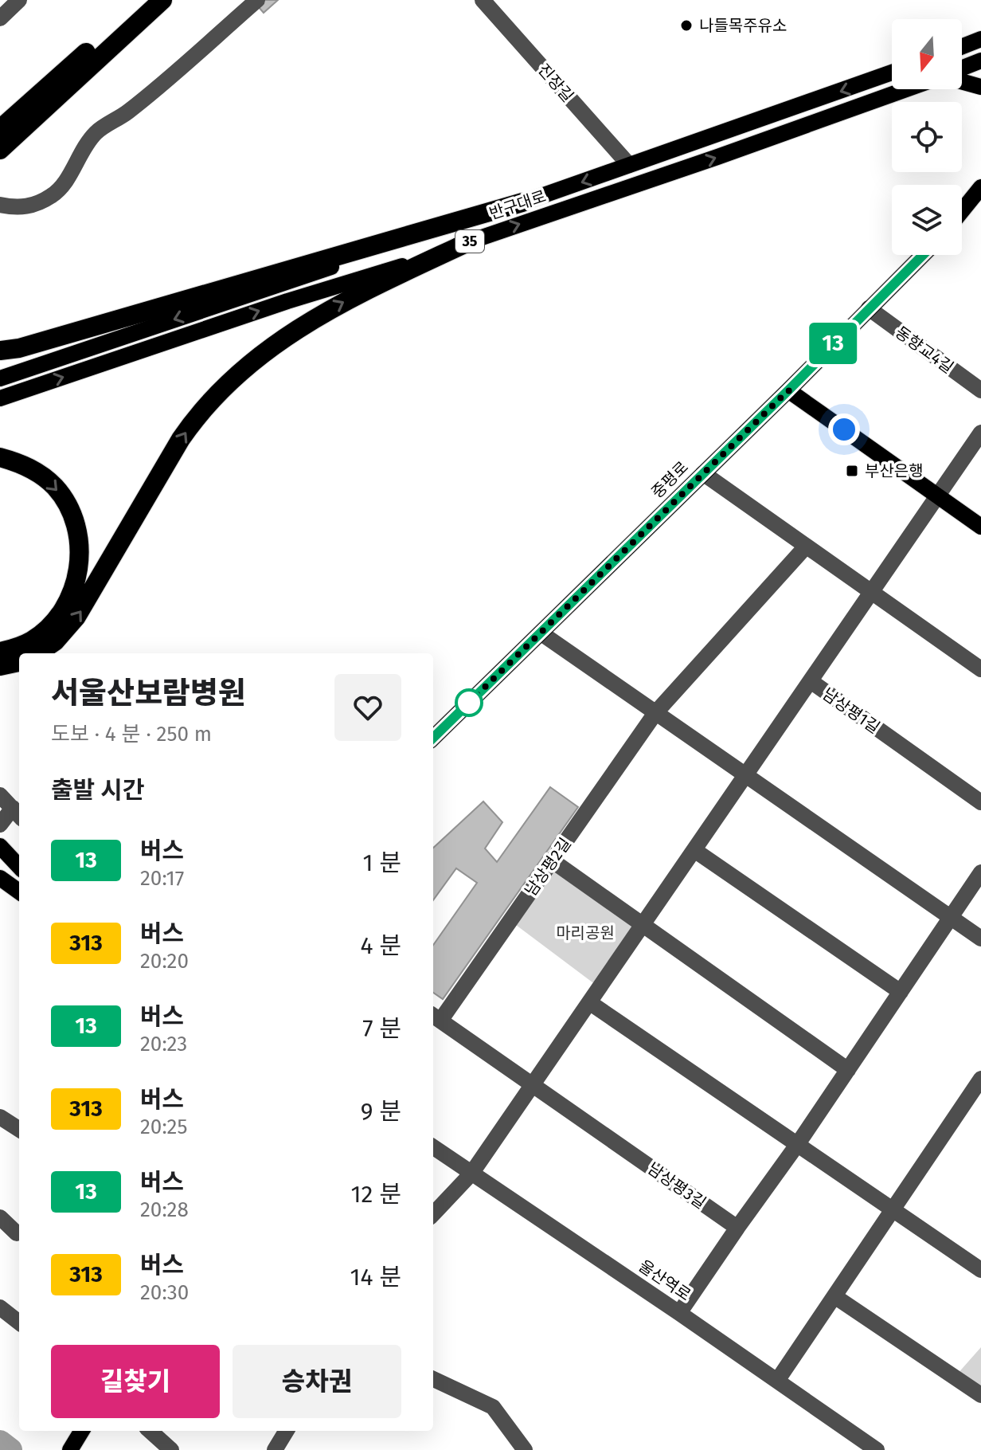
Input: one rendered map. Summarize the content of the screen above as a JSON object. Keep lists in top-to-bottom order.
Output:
{
  "streets": {
    "main road": ["반구대로", "35", "중평로"],
    "street": [
      "진장길",
      "동향교4길",
      "남상평1길",
      "남상평2길",
      "남상평3길",
      "울산역로"
    ]
  },
  "crossings": [
    ["진장길", "반구대로"],
    ["동향교4길", "중평로"],
    ["남상평2길", "남상평3길"]
  ],
  "parks": ["마리공원"],
  "places": {
    "other": ["나들목주유소"],
    "transit": ["부산은행"]
  },
  "lines": ["bus line 13"],
  "north": "bottom",
  "page": {
    "on_map": "13",
    "heading": [
      ["서울산보람병원", "도보 · 4 분 · 250 m"],
      "출발 시간"
    ],
    "list": [
      {
        "mark": "13",
        "name": "버스",
        "note": "20:17",
        "value": "1 분"
      },
      {
        "mark": "313",
        "name": "버스",
        "note": "20:20",
        "value": "4 분"
      },
      {
        "mark": "13",
        "name": "버스",
        "note": "20:23",
        "value": "7 분"
      },
      {
        "mark": "313",
        "name": "버스",
        "note": "20:25",
        "value": "9 분"
      },
      {
        "mark": "13",
        "name": "버스",
        "note": "20:28",
        "value": "12 분"
      },
      {
        "mark": "313",
        "name": "버스",
        "note": "20:30",
        "value": "14 분"
      }
    ],
    "buttons": ["길찾기", "승차권"]
  }
}
